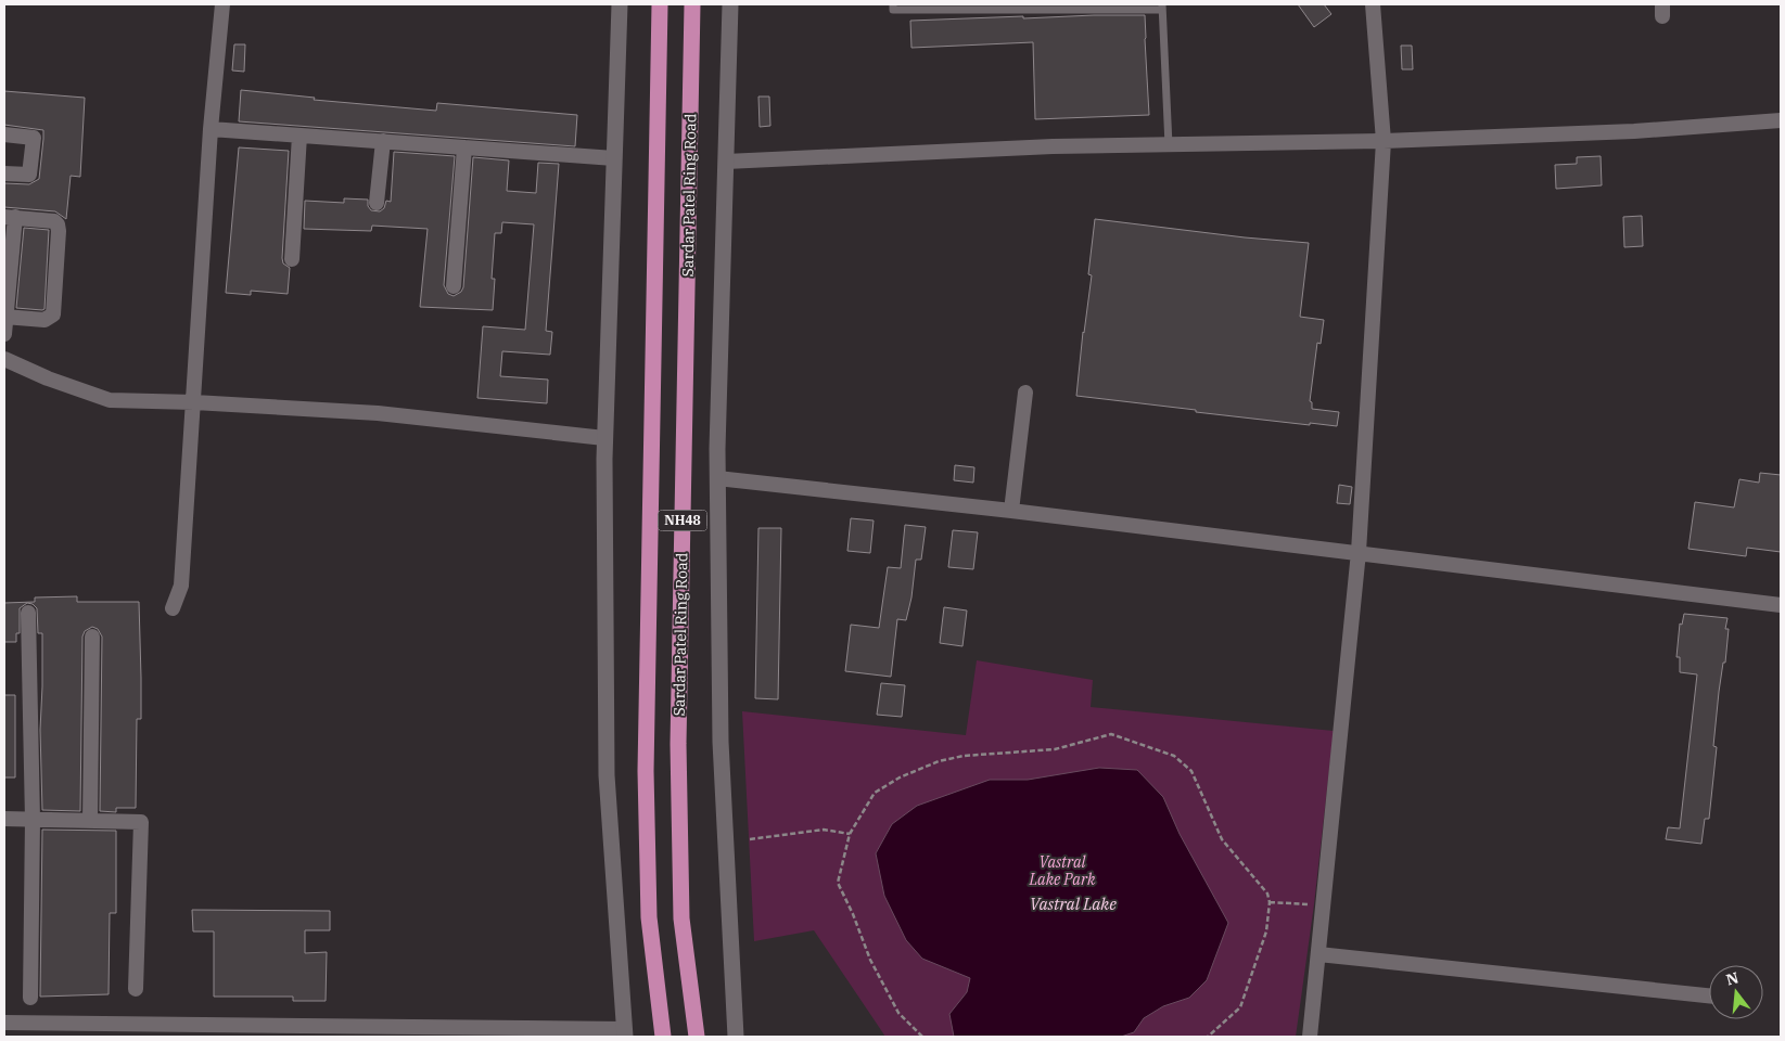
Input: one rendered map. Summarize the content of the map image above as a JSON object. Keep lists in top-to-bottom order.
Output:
{
  "streets": {
    "highway": ["Sardar Patel Ring Road", "NH48"]
  },
  "water": ["Vastral Lake"],
  "parks": ["Vastral Lake Park"],
  "north": "top"
}
